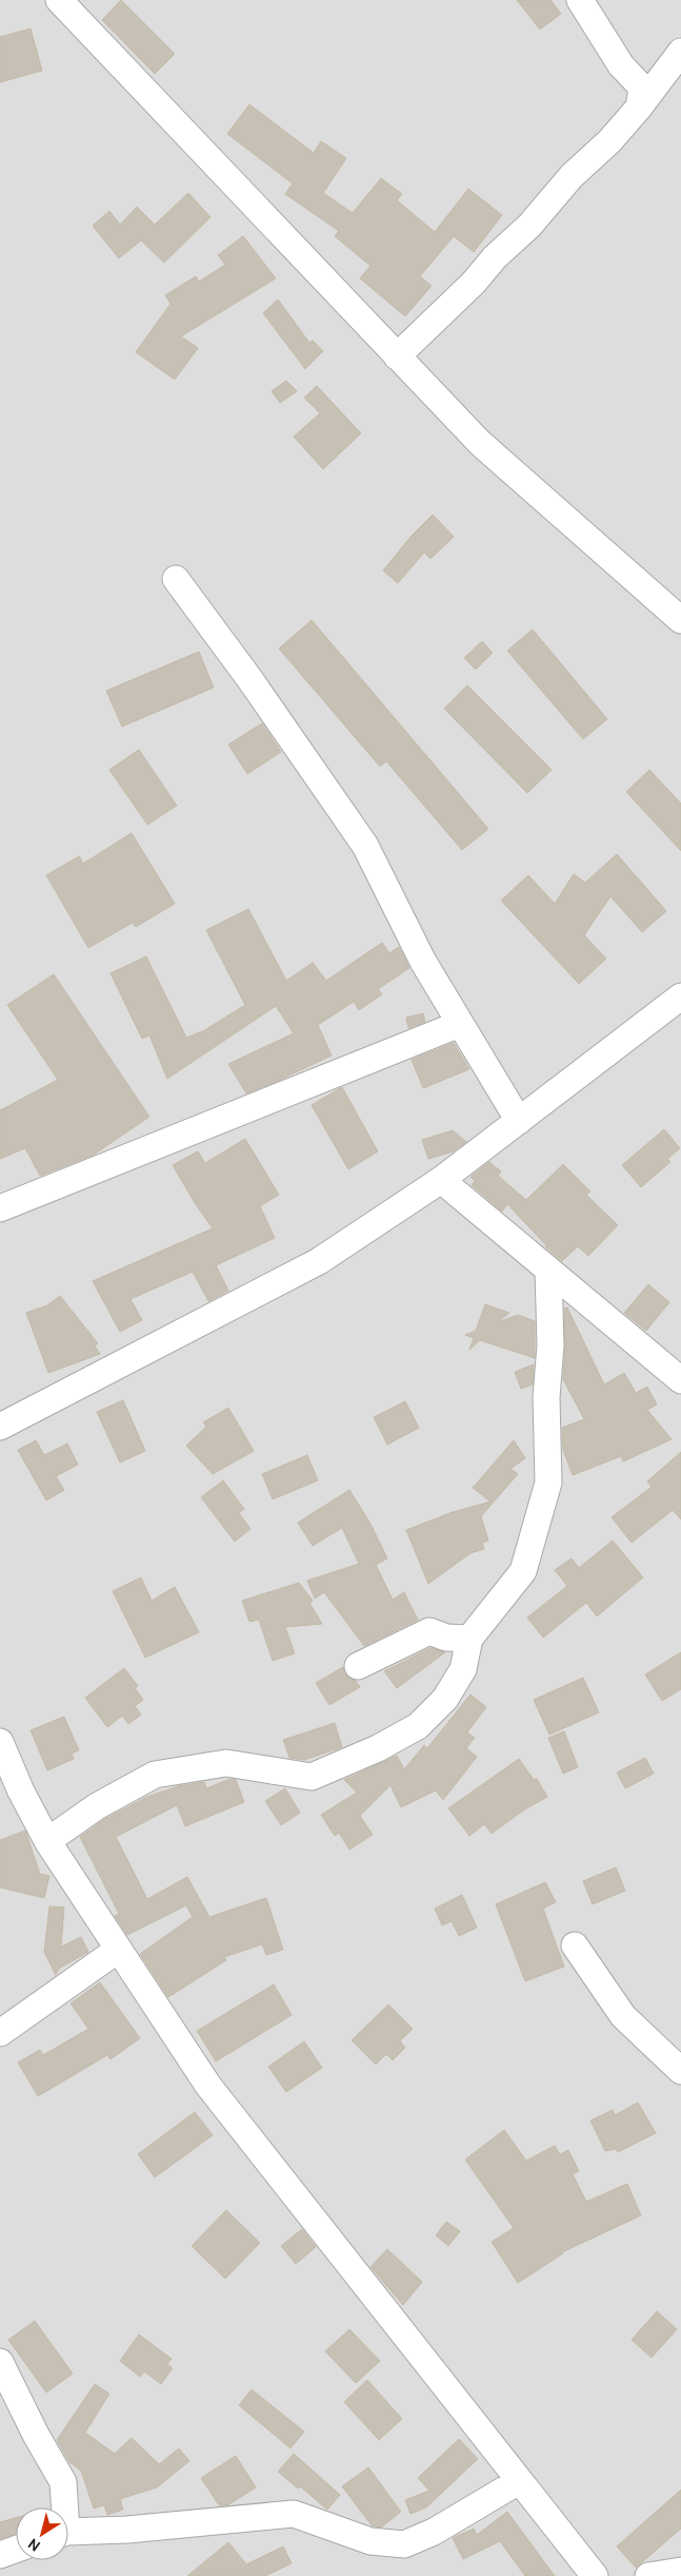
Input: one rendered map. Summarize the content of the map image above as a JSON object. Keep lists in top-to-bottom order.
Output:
{
  "north": "bottom left"
}
